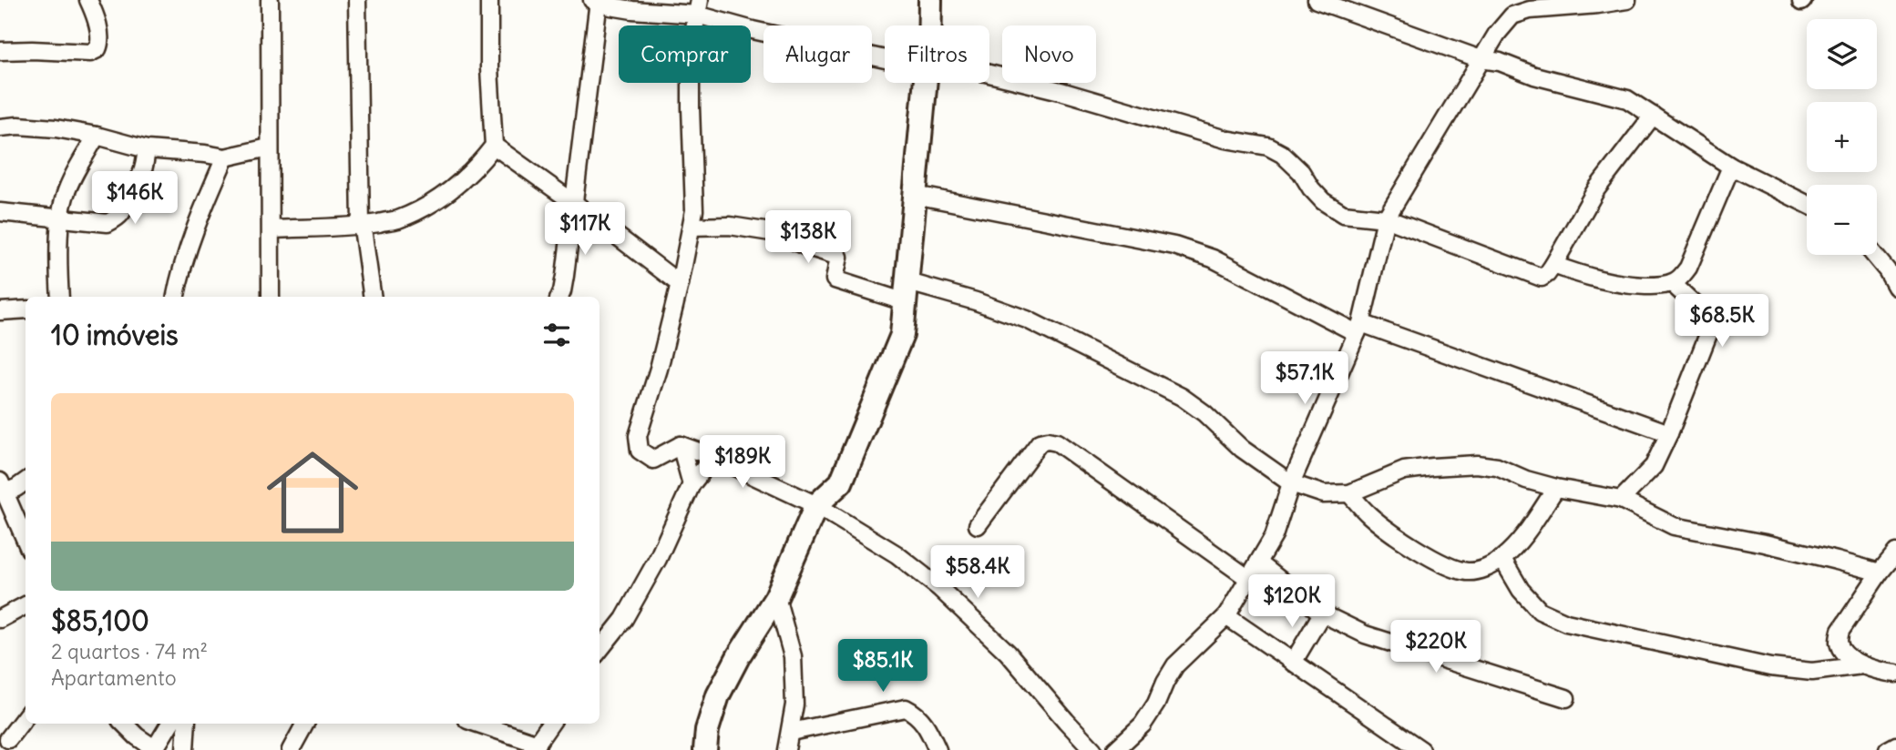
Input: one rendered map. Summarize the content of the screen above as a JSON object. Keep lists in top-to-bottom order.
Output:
{
  "page": {
    "map_buttons": ["+", "−"],
    "chip": [
      "Comprar",
      "Alugar",
      "Filtros",
      "Novo"
    ],
    "price": [
      "$146K",
      "$117K",
      "$138K",
      "$68.5K",
      "$57.1K",
      "$189K",
      "$58.4K",
      "$120K",
      "$220K",
      "$85.1K"
    ],
    "heading": "10 imóveis",
    "list": [
      {
        "name": "$85,100",
        "note": "2 quartos · 74 m² · Apartamento"
      }
    ]
  }
}
